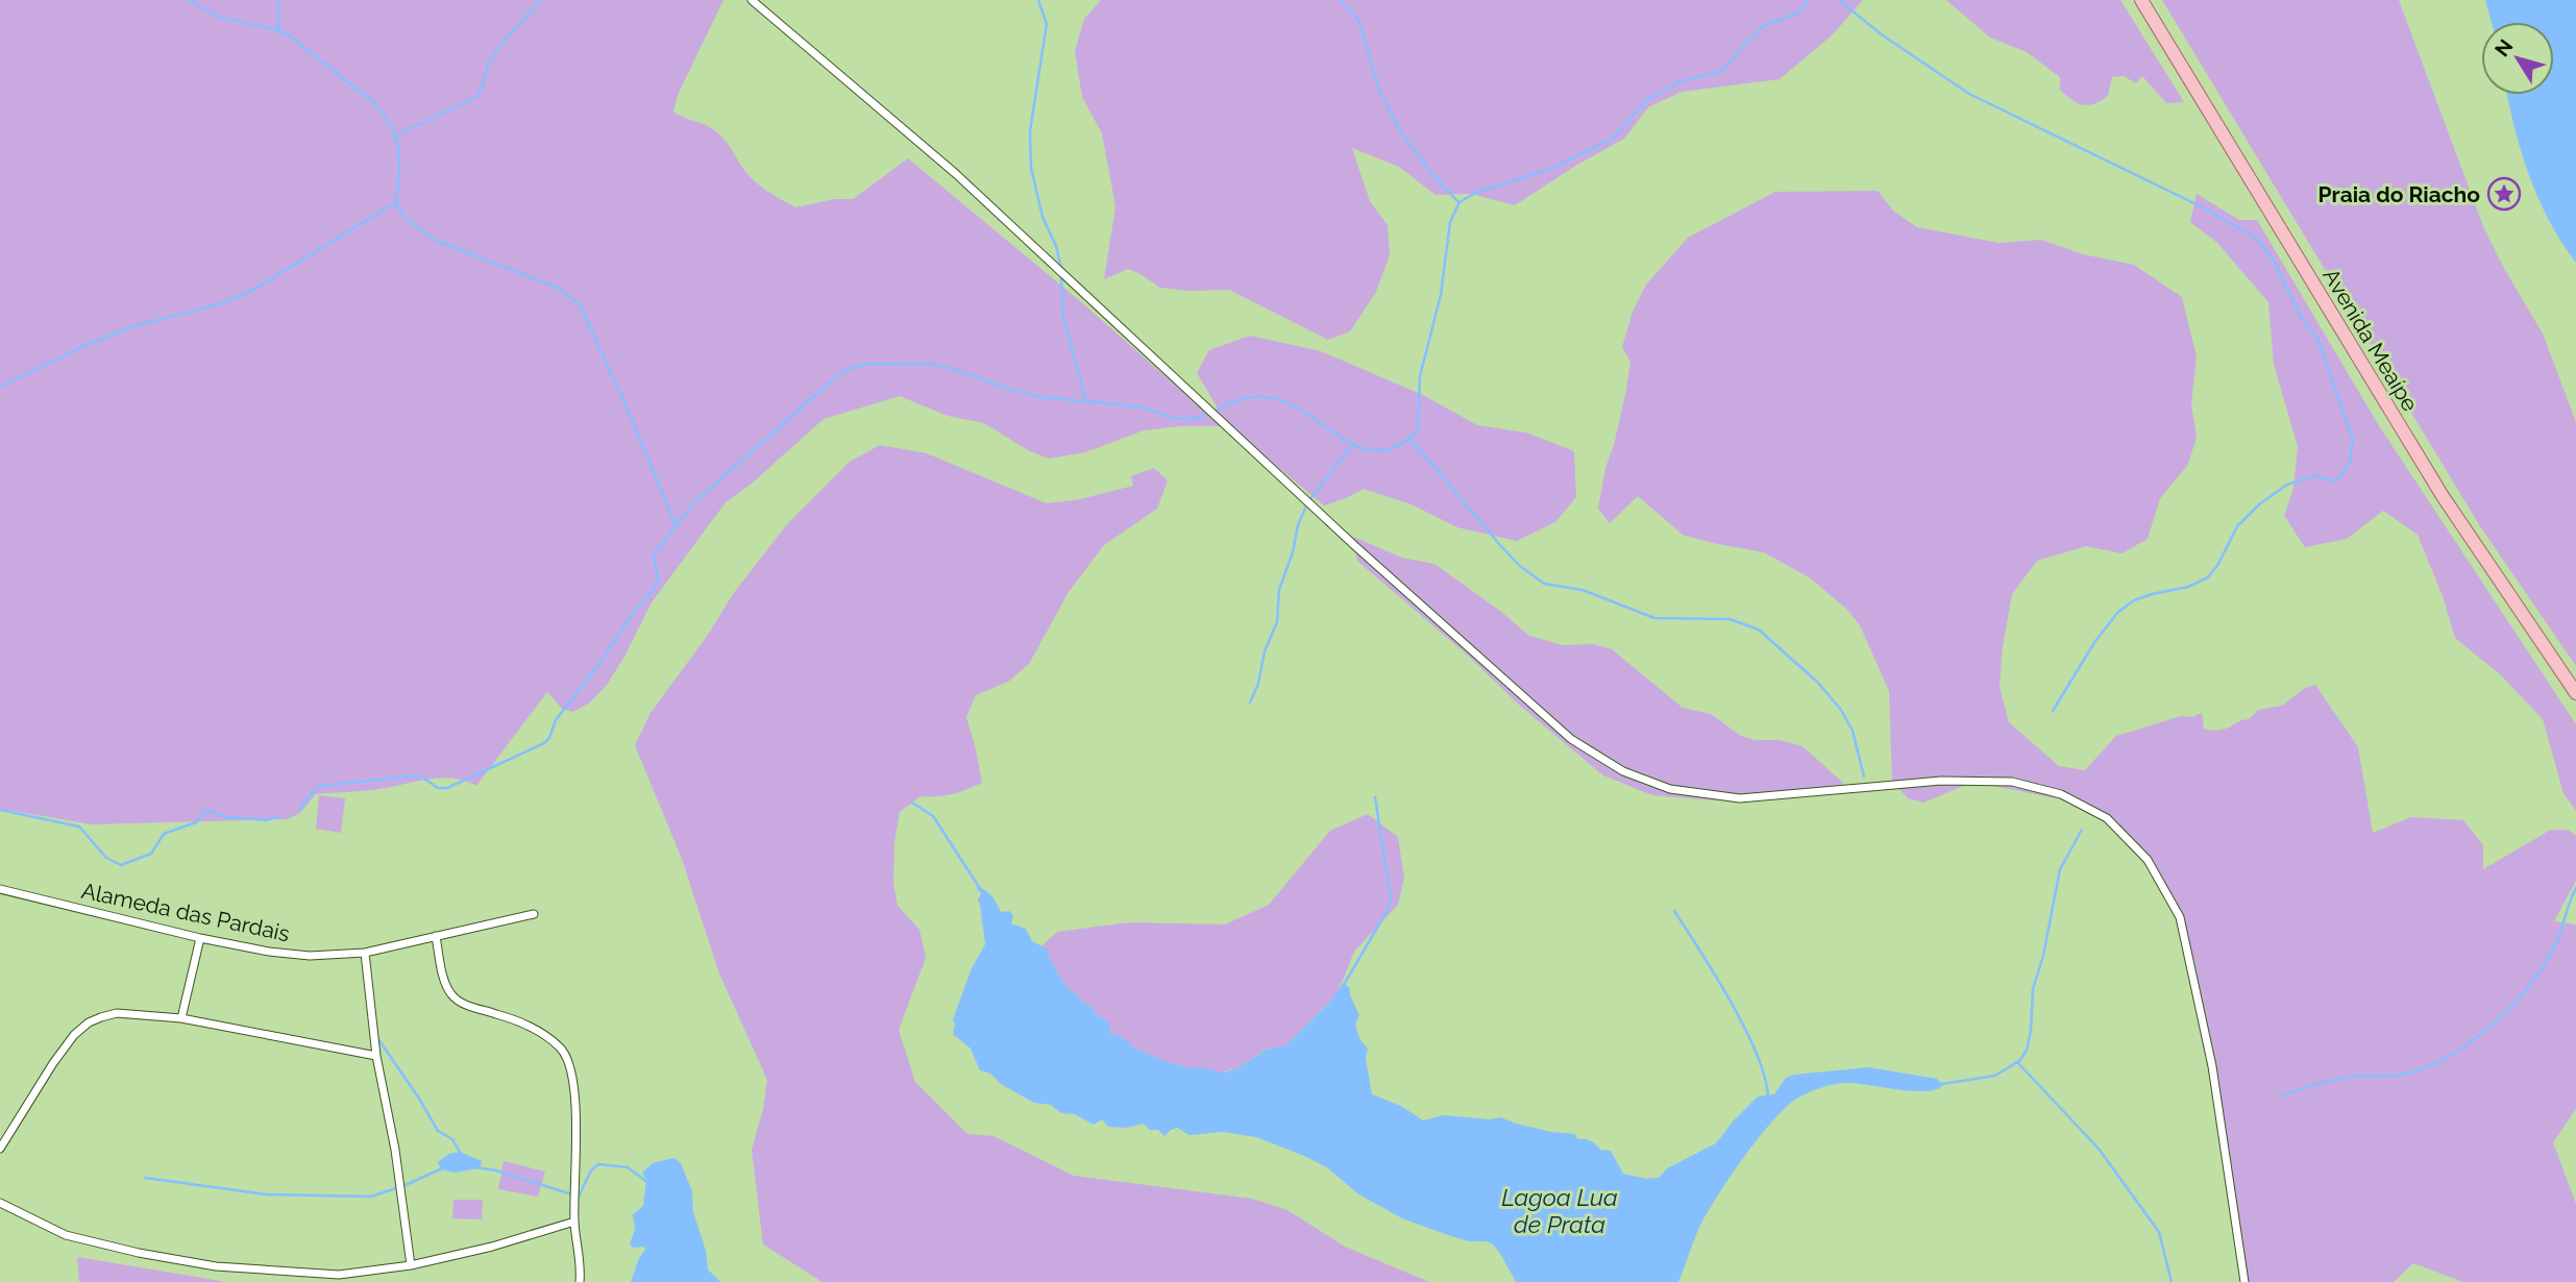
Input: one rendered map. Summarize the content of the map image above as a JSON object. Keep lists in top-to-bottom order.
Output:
{
  "streets": {
    "main road": ["Avenida Meaípe"],
    "street": ["Alameda das Pardais"]
  },
  "water": ["Lagoa Lua de Prata"],
  "places": {
    "place": ["Praia do Riacho"]
  },
  "north": "top left"
}
